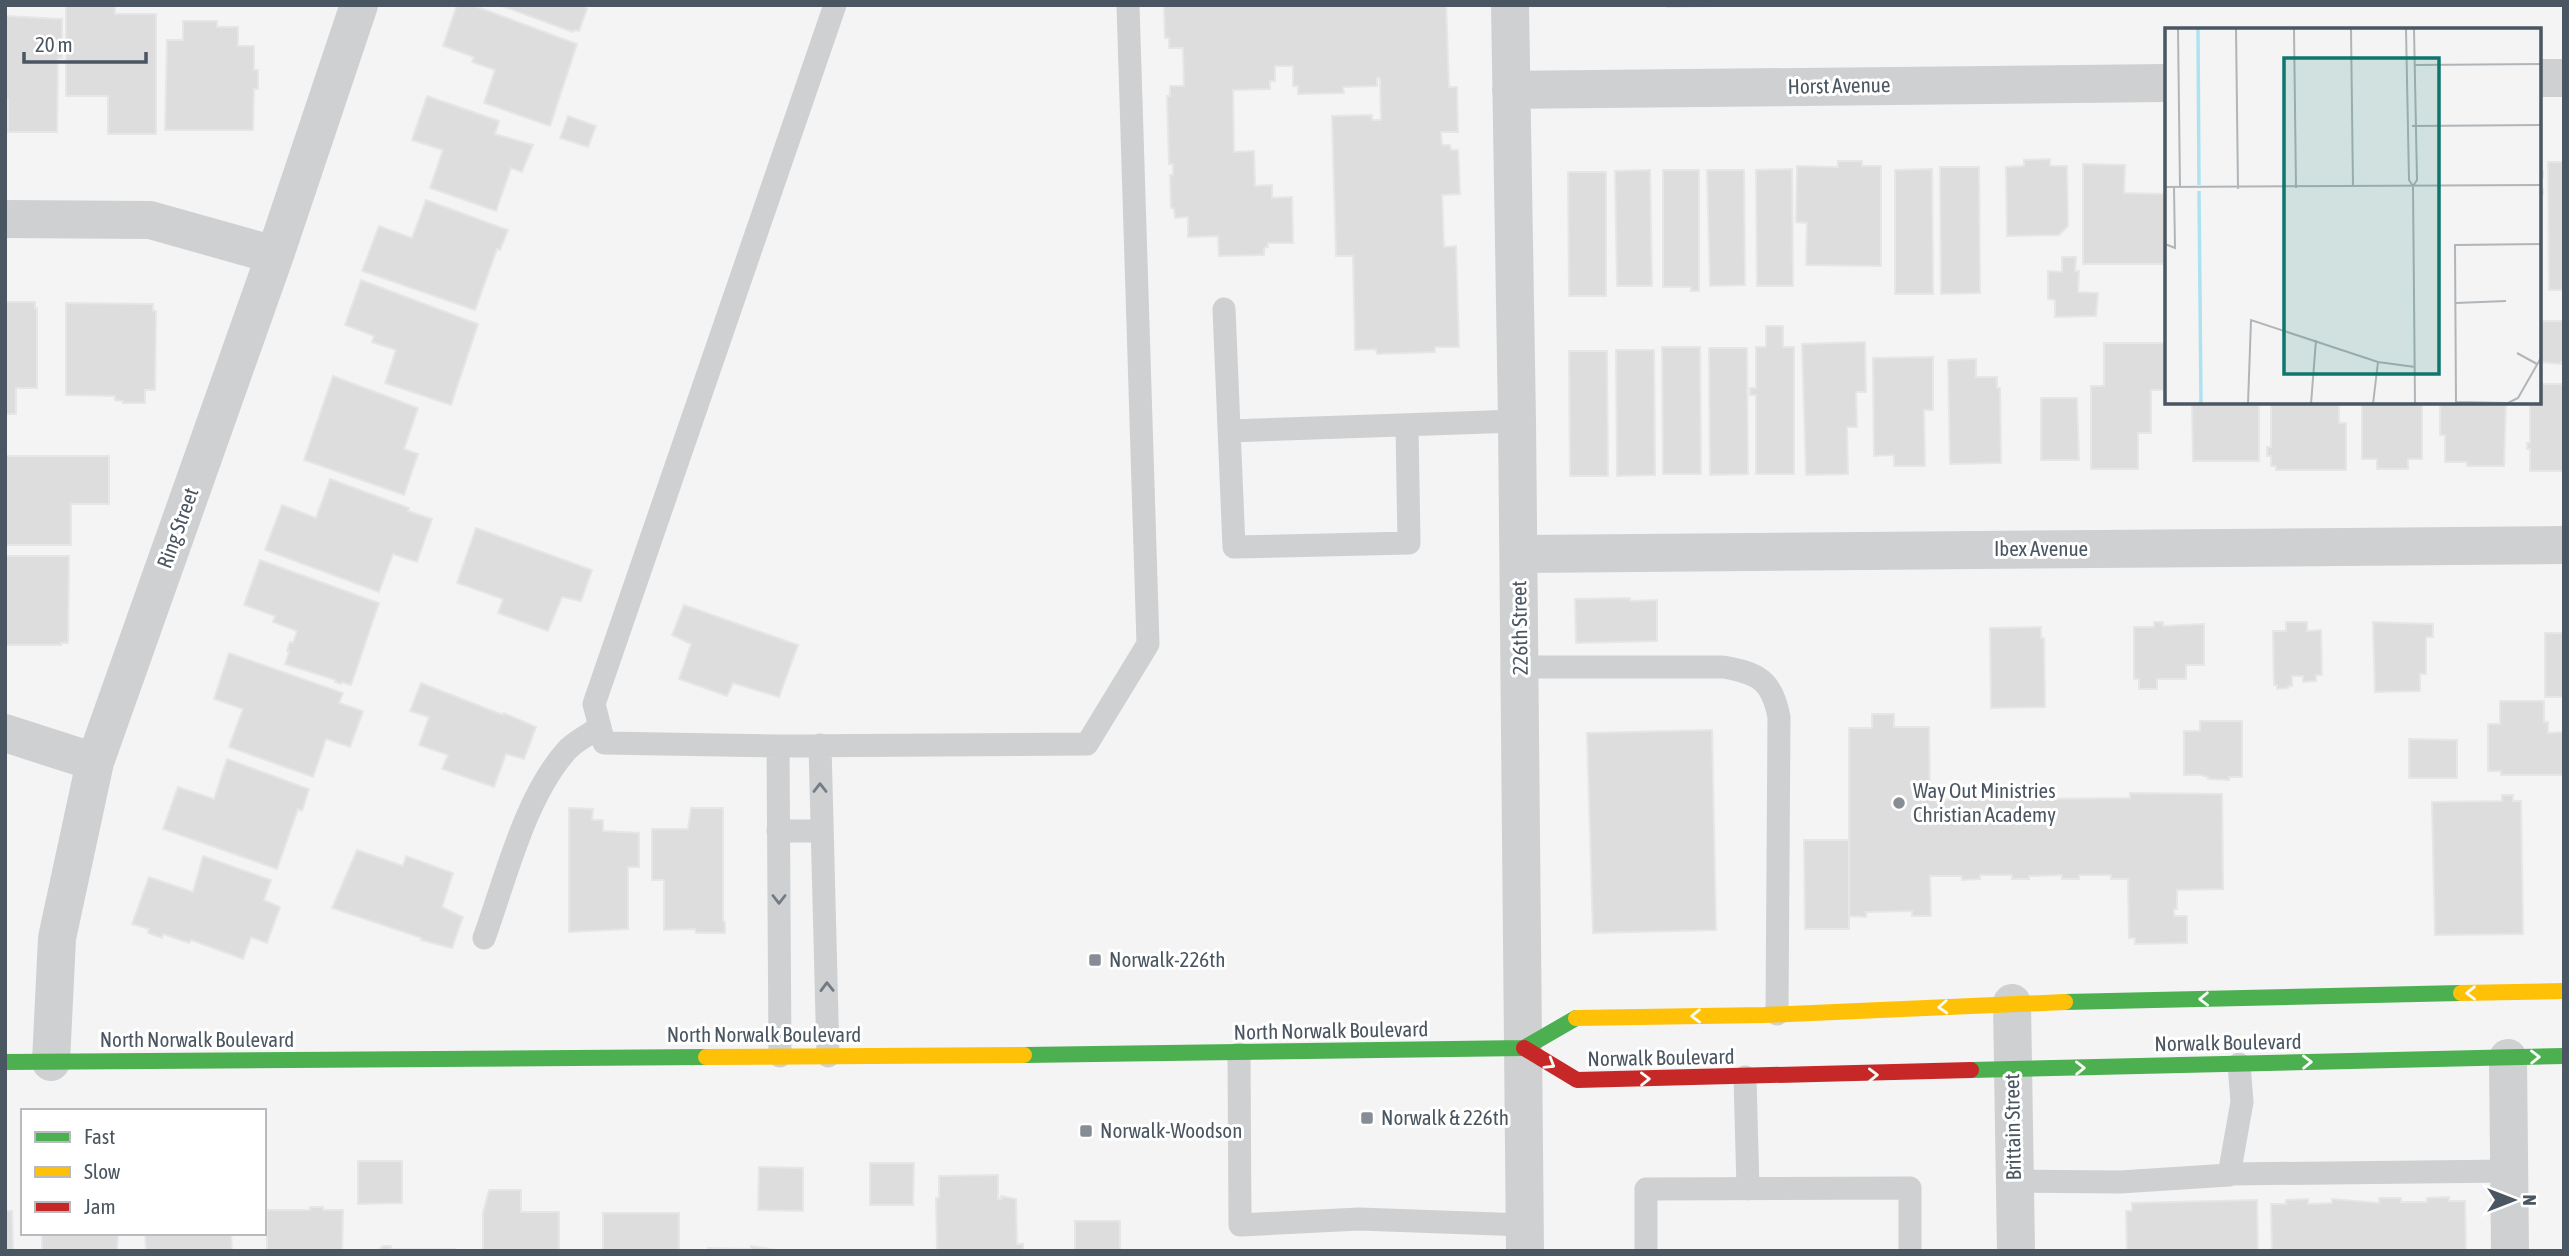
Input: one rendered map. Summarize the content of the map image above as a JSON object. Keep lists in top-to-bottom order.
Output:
{
  "streets": {
    "main road": ["North Norwalk Boulevard", "Norwalk Boulevard"],
    "street": [
      "Horst Avenue",
      "Ring Street",
      "Ibex Avenue",
      "226th Street",
      "Brittain Street"
    ]
  },
  "crossings": [
    ["Horst Avenue", "226th Street"],
    ["Ring Street", "North Norwalk Boulevard"],
    ["Ibex Avenue", "226th Street"],
    ["226th Street", "North Norwalk Boulevard"],
    ["226th Street", "Norwalk Boulevard"],
    ["North Norwalk Boulevard", "Norwalk Boulevard"],
    ["Norwalk Boulevard", "Brittain Street"]
  ],
  "places": {
    "other": ["Way Out Ministries Christian Academy"],
    "transit": ["Norwalk-226th", "Norwalk & 226th", "Norwalk-Woodson"]
  },
  "legend": ["Fast", "Slow", "Jam"],
  "scale_bar": "20 m",
  "north": "right"
}
